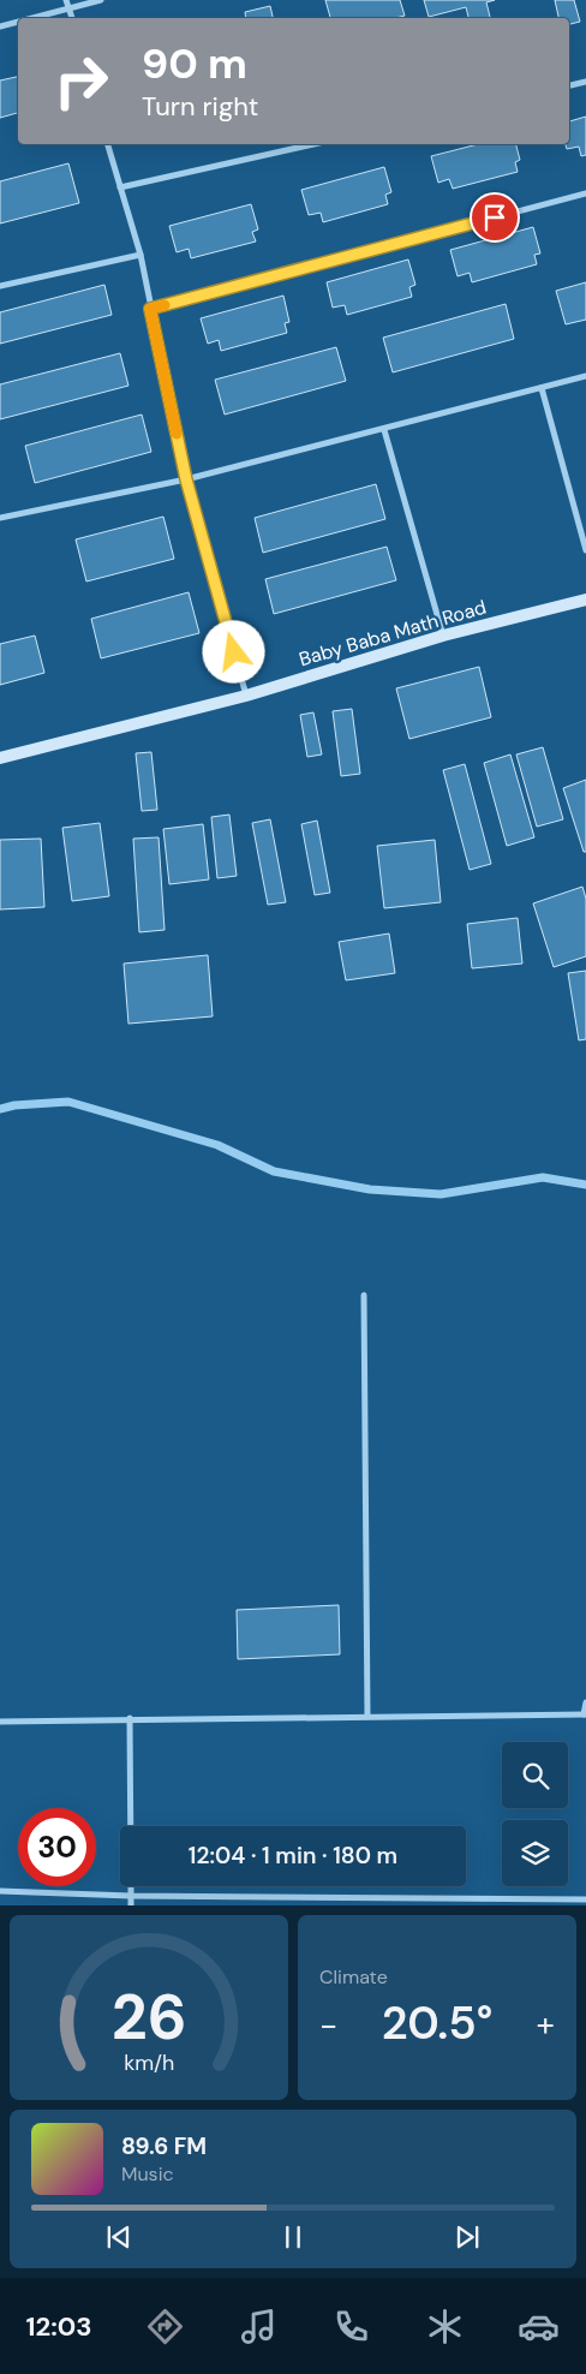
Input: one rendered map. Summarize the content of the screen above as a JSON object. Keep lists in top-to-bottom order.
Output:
{
  "streets": {
    "street": ["Baby Baba Math Road"]
  },
  "page": {
    "turn": ["90 m", "Turn right"],
    "limit": "30",
    "trip": "12:04 · 1 min · 180 m",
    "tile": "Climate",
    "heat": ["−", "20.5°", "+"],
    "song": ["89.6 FM", "Music"],
    "tabs": "12:03",
    "gauge": ["26", "km/h"]
  }
}
